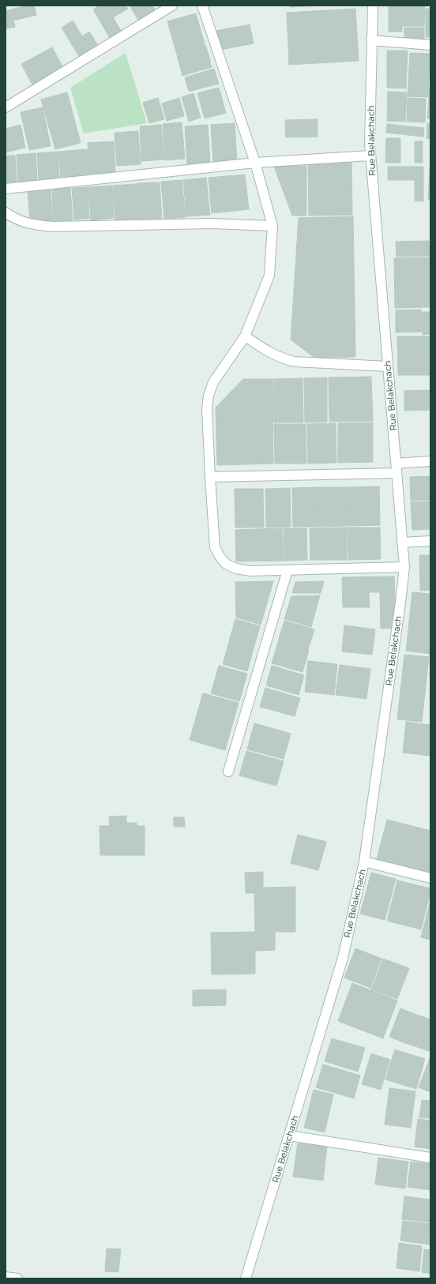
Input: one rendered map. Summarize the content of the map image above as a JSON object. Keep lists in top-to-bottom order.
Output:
{
  "streets": {
    "street": ["Rue Belakchach"]
  }
}
